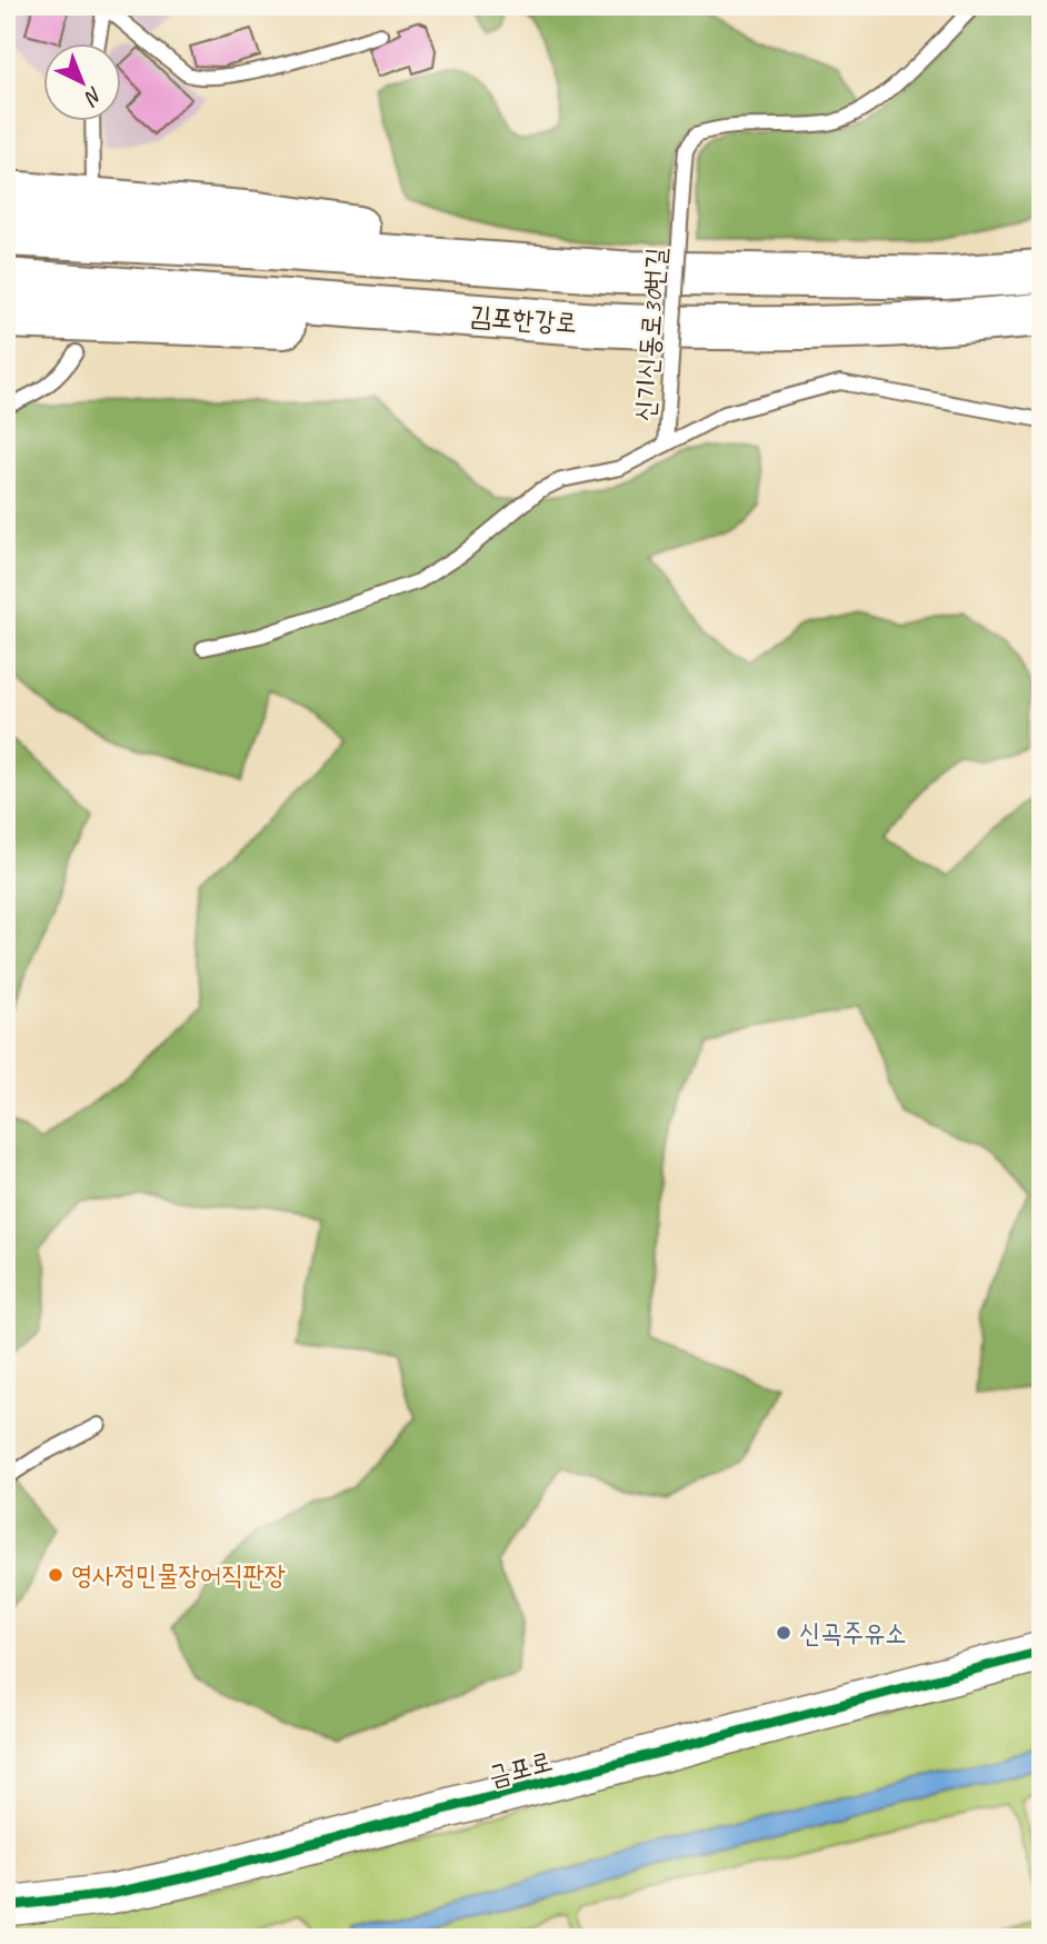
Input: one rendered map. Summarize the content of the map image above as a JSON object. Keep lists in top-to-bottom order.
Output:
{
  "streets": {
    "highway": ["김포한강로"],
    "main road": ["금포로"],
    "lane": ["신기신동로30번길"]
  },
  "places": ["영사정민물장어직판장", "신곡주유소"],
  "north": "bottom right"
}
